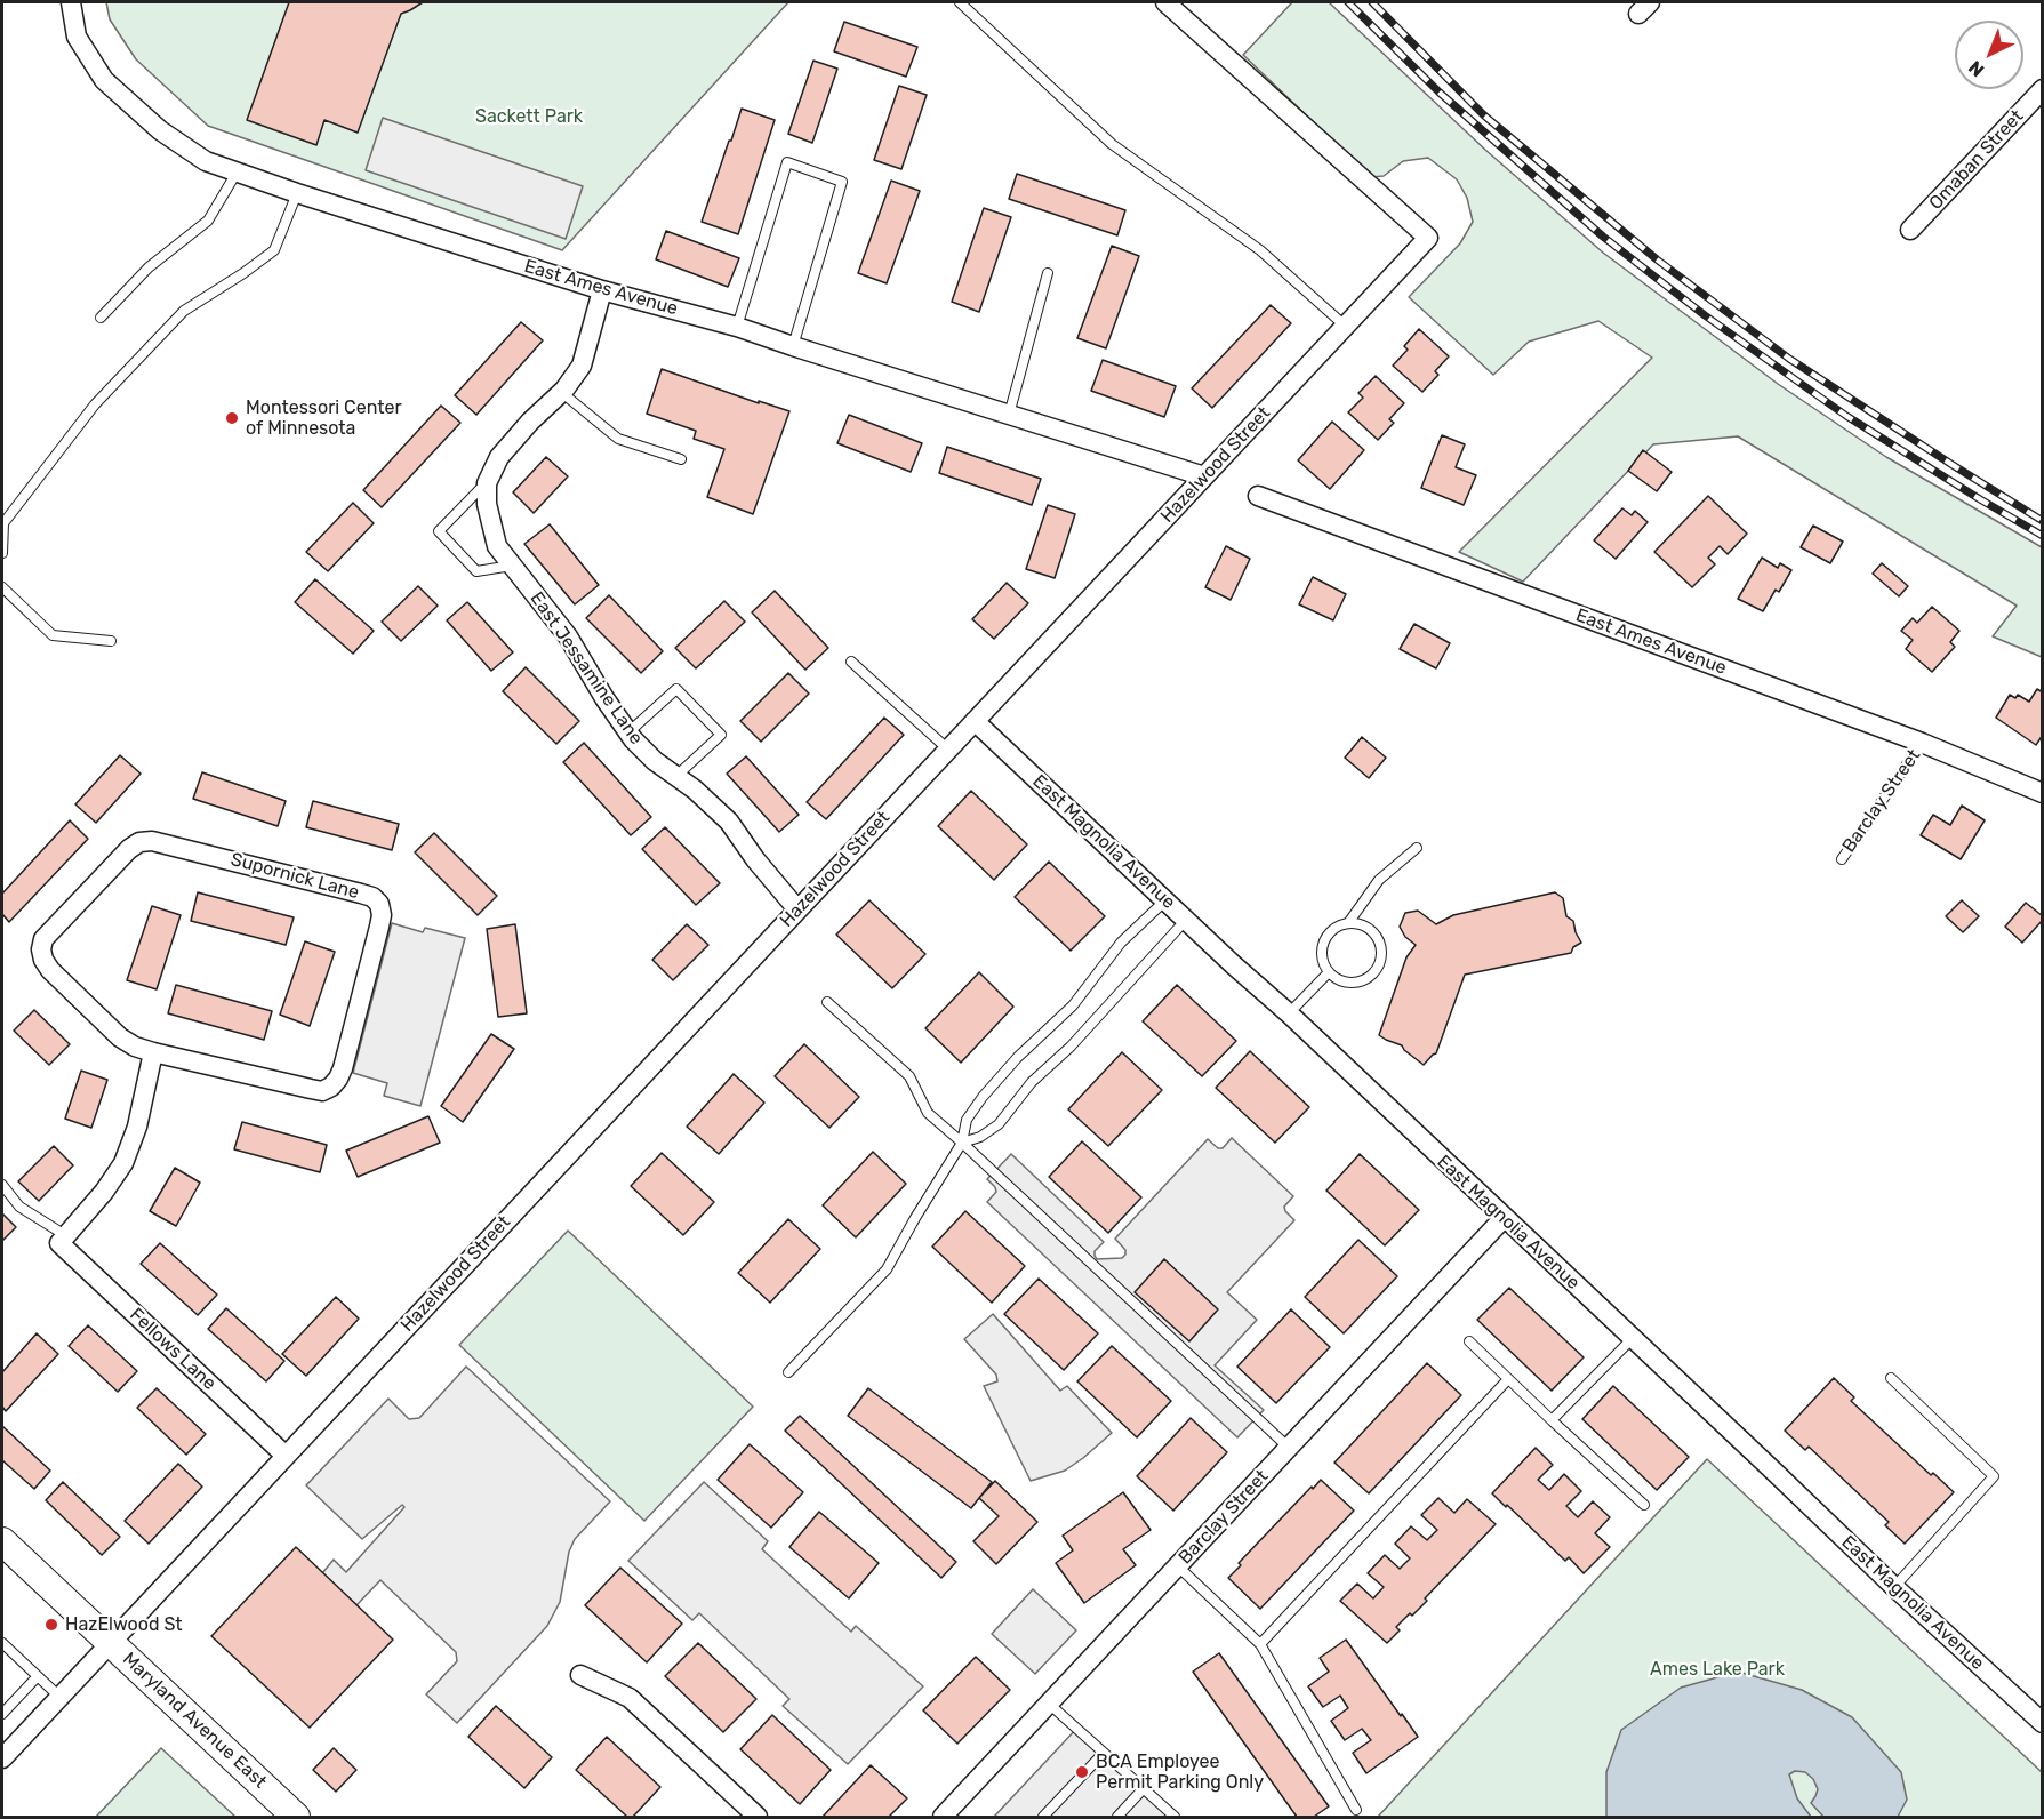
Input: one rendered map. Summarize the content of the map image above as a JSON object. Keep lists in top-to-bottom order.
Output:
{
  "streets": {
    "main road": ["Maryland Avenue East"],
    "street": [
      "Omaban Street",
      "East Ames Avenue",
      "Hazelwood Street",
      "East Jessamine Lane",
      "Barclay Street",
      "East Magnolia Avenue",
      "Supornick Lane",
      "Fellows Lane"
    ]
  },
  "crossings": [
    ["East Ames Avenue", "Hazelwood Street"],
    ["East Ames Avenue", "Barclay Street"],
    ["Hazelwood Street", "East Jessamine Lane"],
    ["Hazelwood Street", "East Magnolia Avenue"],
    ["Hazelwood Street", "Fellows Lane"],
    ["Hazelwood Street", "Maryland Avenue East"],
    ["Barclay Street", "East Magnolia Avenue"]
  ],
  "parks": ["Sackett Park", "Ames Lake Park"],
  "places": ["Montessori Center of Minnesota", "HazElwood St", "BCA Employee Permit Parking Only"],
  "north": "bottom left"
}
